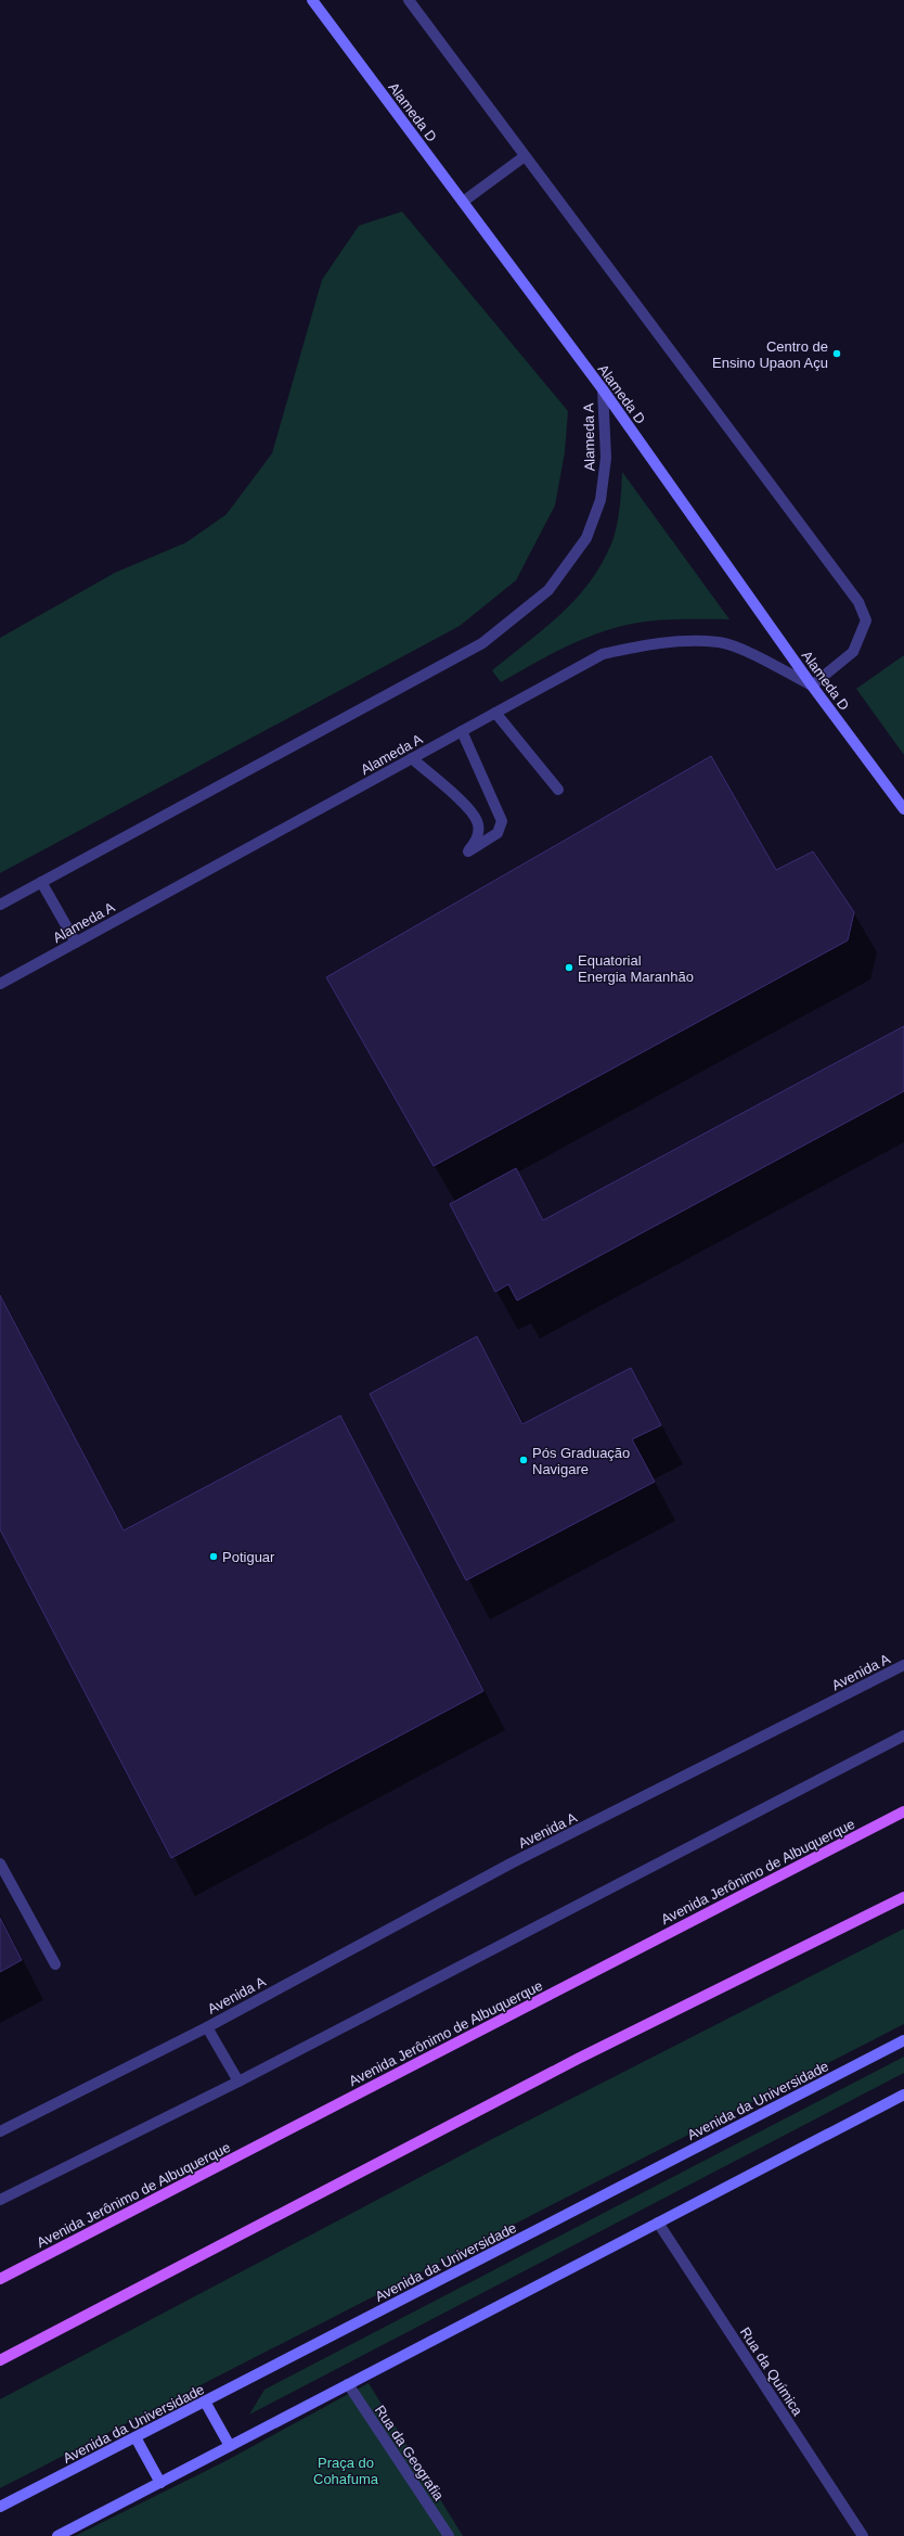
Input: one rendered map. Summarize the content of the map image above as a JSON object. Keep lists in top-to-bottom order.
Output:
{
  "streets": {
    "main road": ["Avenida Jerônimo de Albuquerque"],
    "street": [
      "Alameda D",
      "Alameda A",
      "Avenida A",
      "Avenida da Universidade",
      "Rua da Química",
      "Rua da Geografia"
    ]
  },
  "crossings": [
    ["Alameda D", "Alameda A"]
  ],
  "parks": ["Praça do Cohafuma"],
  "places": [
    "Centro de Ensino Upaon Açu",
    "Equatorial Energia Maranhão",
    "Pós Graduação Navigare",
    "Potiguar"
  ]
}
